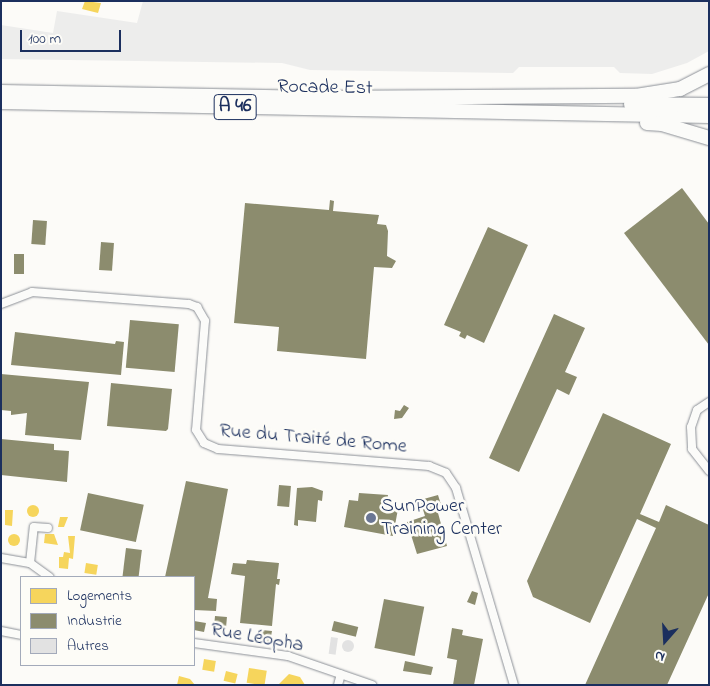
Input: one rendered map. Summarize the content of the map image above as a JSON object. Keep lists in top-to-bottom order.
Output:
{
  "streets": {
    "highway": ["Rocade Est", "A 46"],
    "street": ["Rue du Traité de Rome", "Rue Léopha"]
  },
  "crossings": [
    ["Rocade Est", "A 46"]
  ],
  "places": ["SunPower Training Center"],
  "legend": ["Logements", "Industrie", "Autres"],
  "scale_bar": "100 m",
  "north": "bottom"
}
